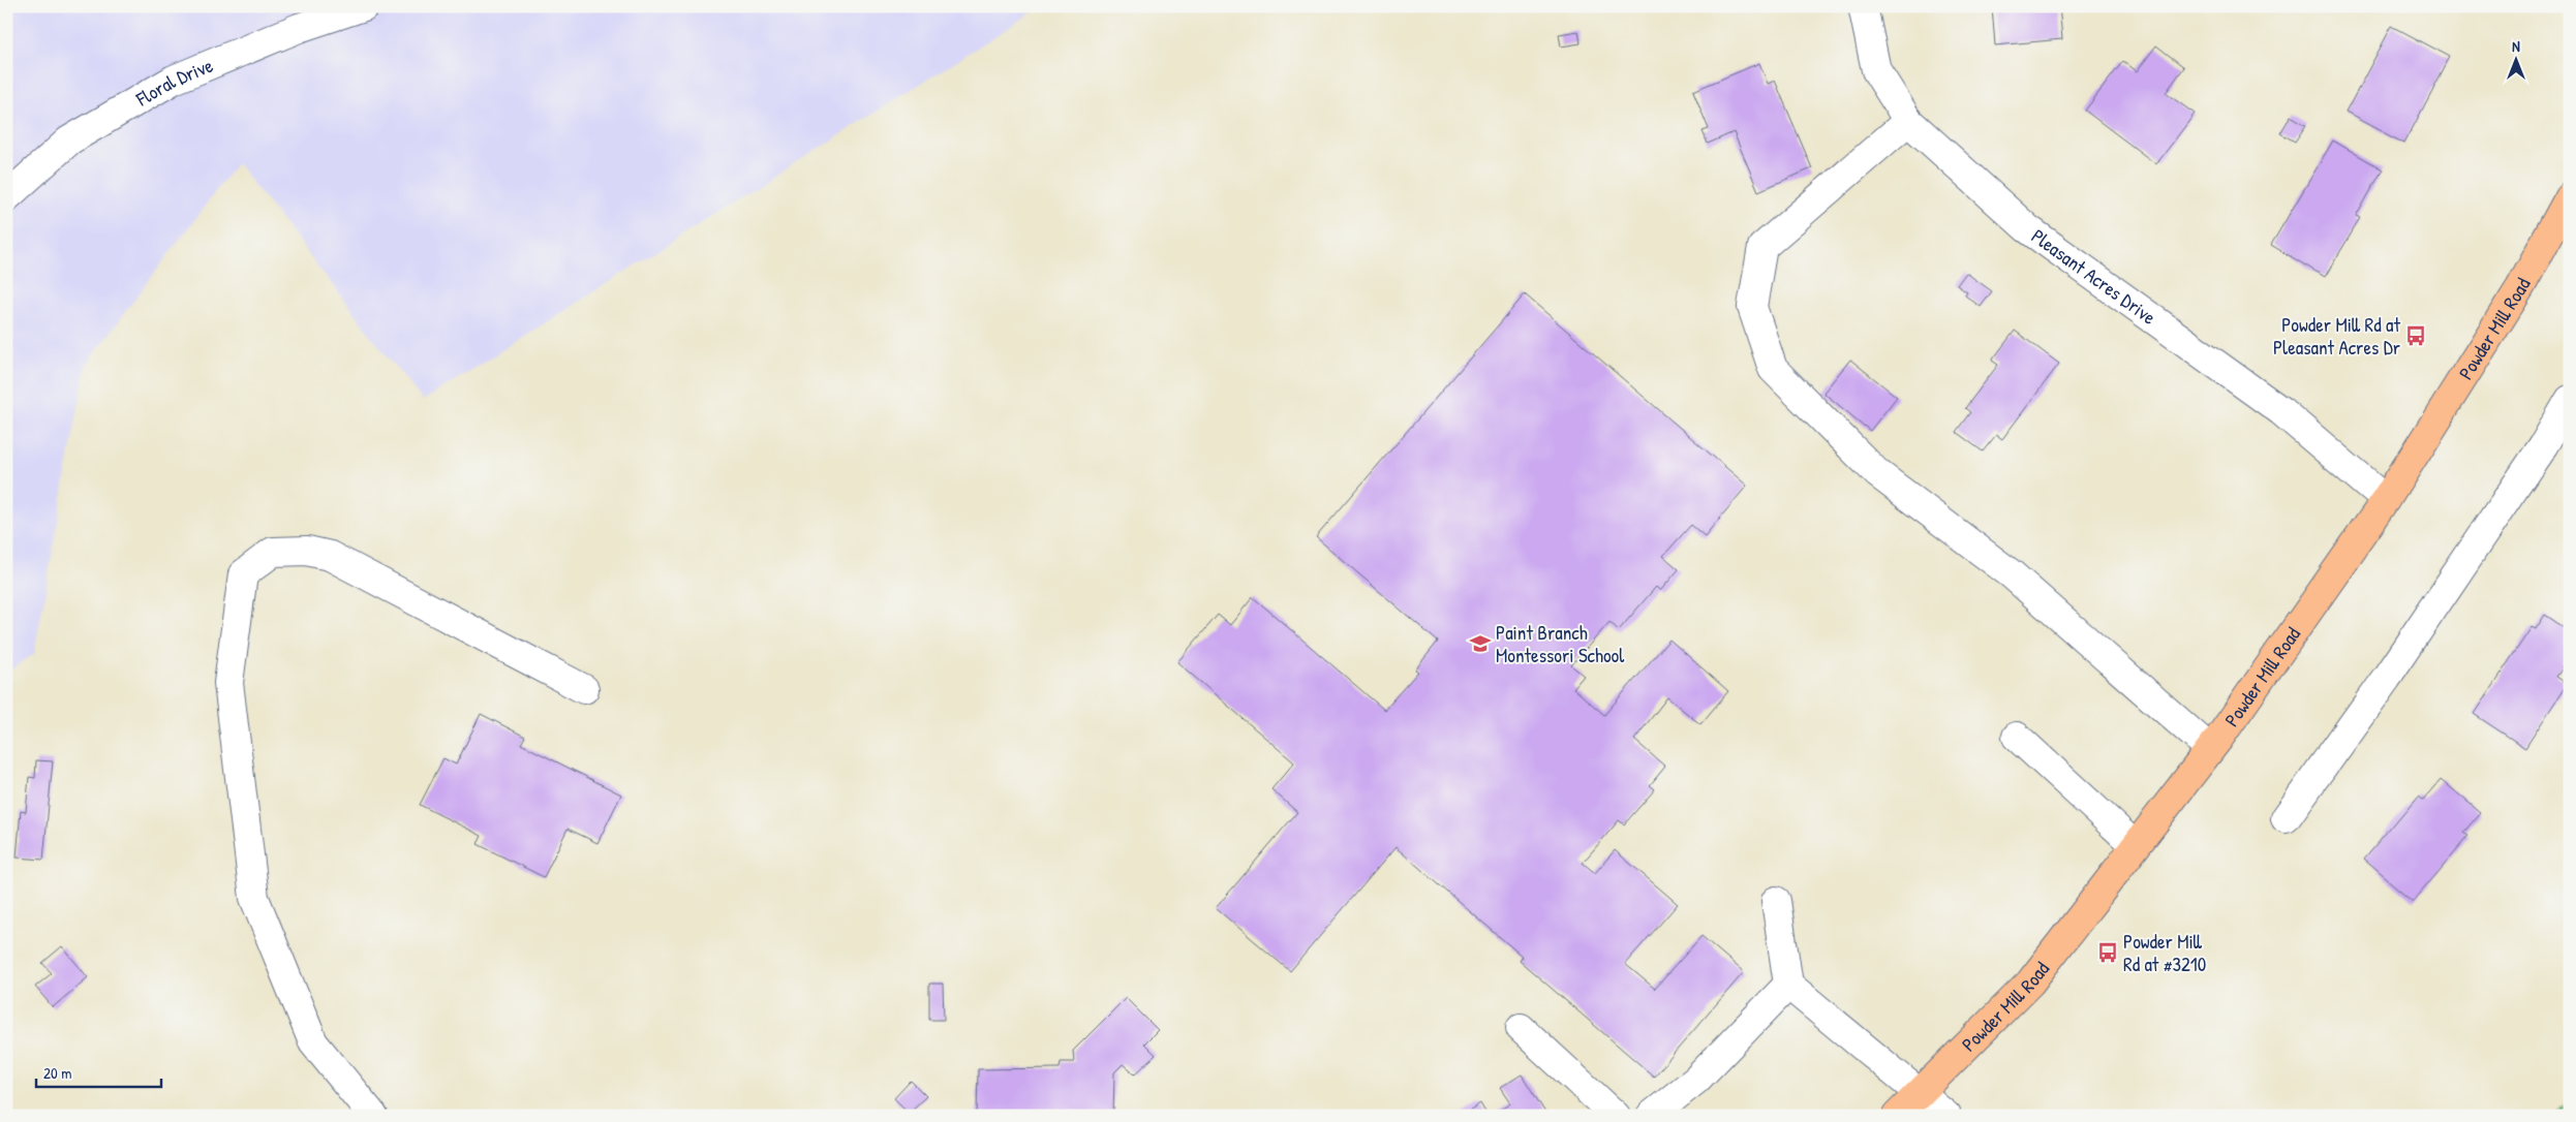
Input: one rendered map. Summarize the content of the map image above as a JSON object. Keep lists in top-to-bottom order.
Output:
{
  "streets": {
    "main road": ["Powder Mill Road"],
    "street": ["Floral Drive", "Pleasant Acres Drive"]
  },
  "crossings": [
    ["Pleasant Acres Drive", "Powder Mill Road"]
  ],
  "places": {
    "bus stop": ["Powder Mill Rd at Pleasant Acres Dr", "Powder Mill Rd at #3210"],
    "school or university": ["Paint Branch Montessori School"]
  },
  "scale_bar": "20 m",
  "north": "top"
}
